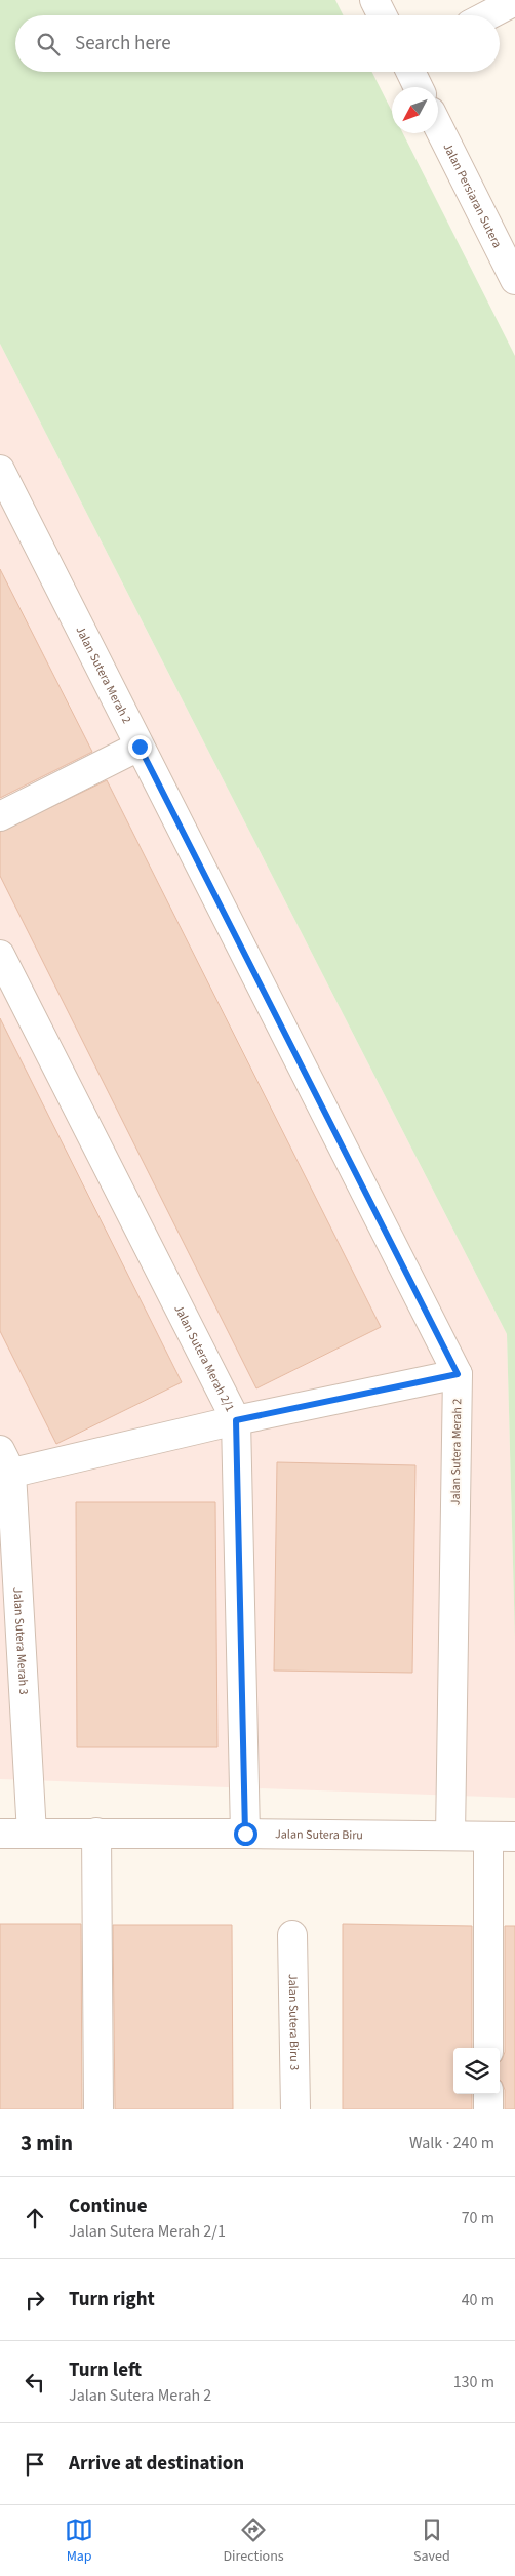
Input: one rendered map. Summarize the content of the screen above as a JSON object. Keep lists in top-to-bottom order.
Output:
{
  "streets": {
    "street": [
      "Jalan Persiaran Sutera",
      "Jalan Sutera Merah 2",
      "Jalan Sutera Merah 2/1",
      "Jalan Sutera Merah 3",
      "Jalan Sutera Biru",
      "Jalan Sutera Biru 3"
    ]
  },
  "crossings": [
    ["Jalan Sutera Merah 2", "Jalan Sutera Biru"],
    ["Jalan Sutera Merah 2/1", "Jalan Sutera Biru"],
    ["Jalan Sutera Merah 3", "Jalan Sutera Biru"]
  ],
  "north": "bottom left",
  "page": {
    "search": "Search here",
    "heading": ["3 min", "Walk · 240 m"],
    "list": [
      ["Continue", "Jalan Sutera Merah 2/1", "70 m"],
      ["Turn right", "40 m"],
      ["Turn left", "Jalan Sutera Merah 2", "130 m"],
      "Arrive at destination"
    ],
    "nav": ["Map", "Directions", "Saved"]
  }
}
